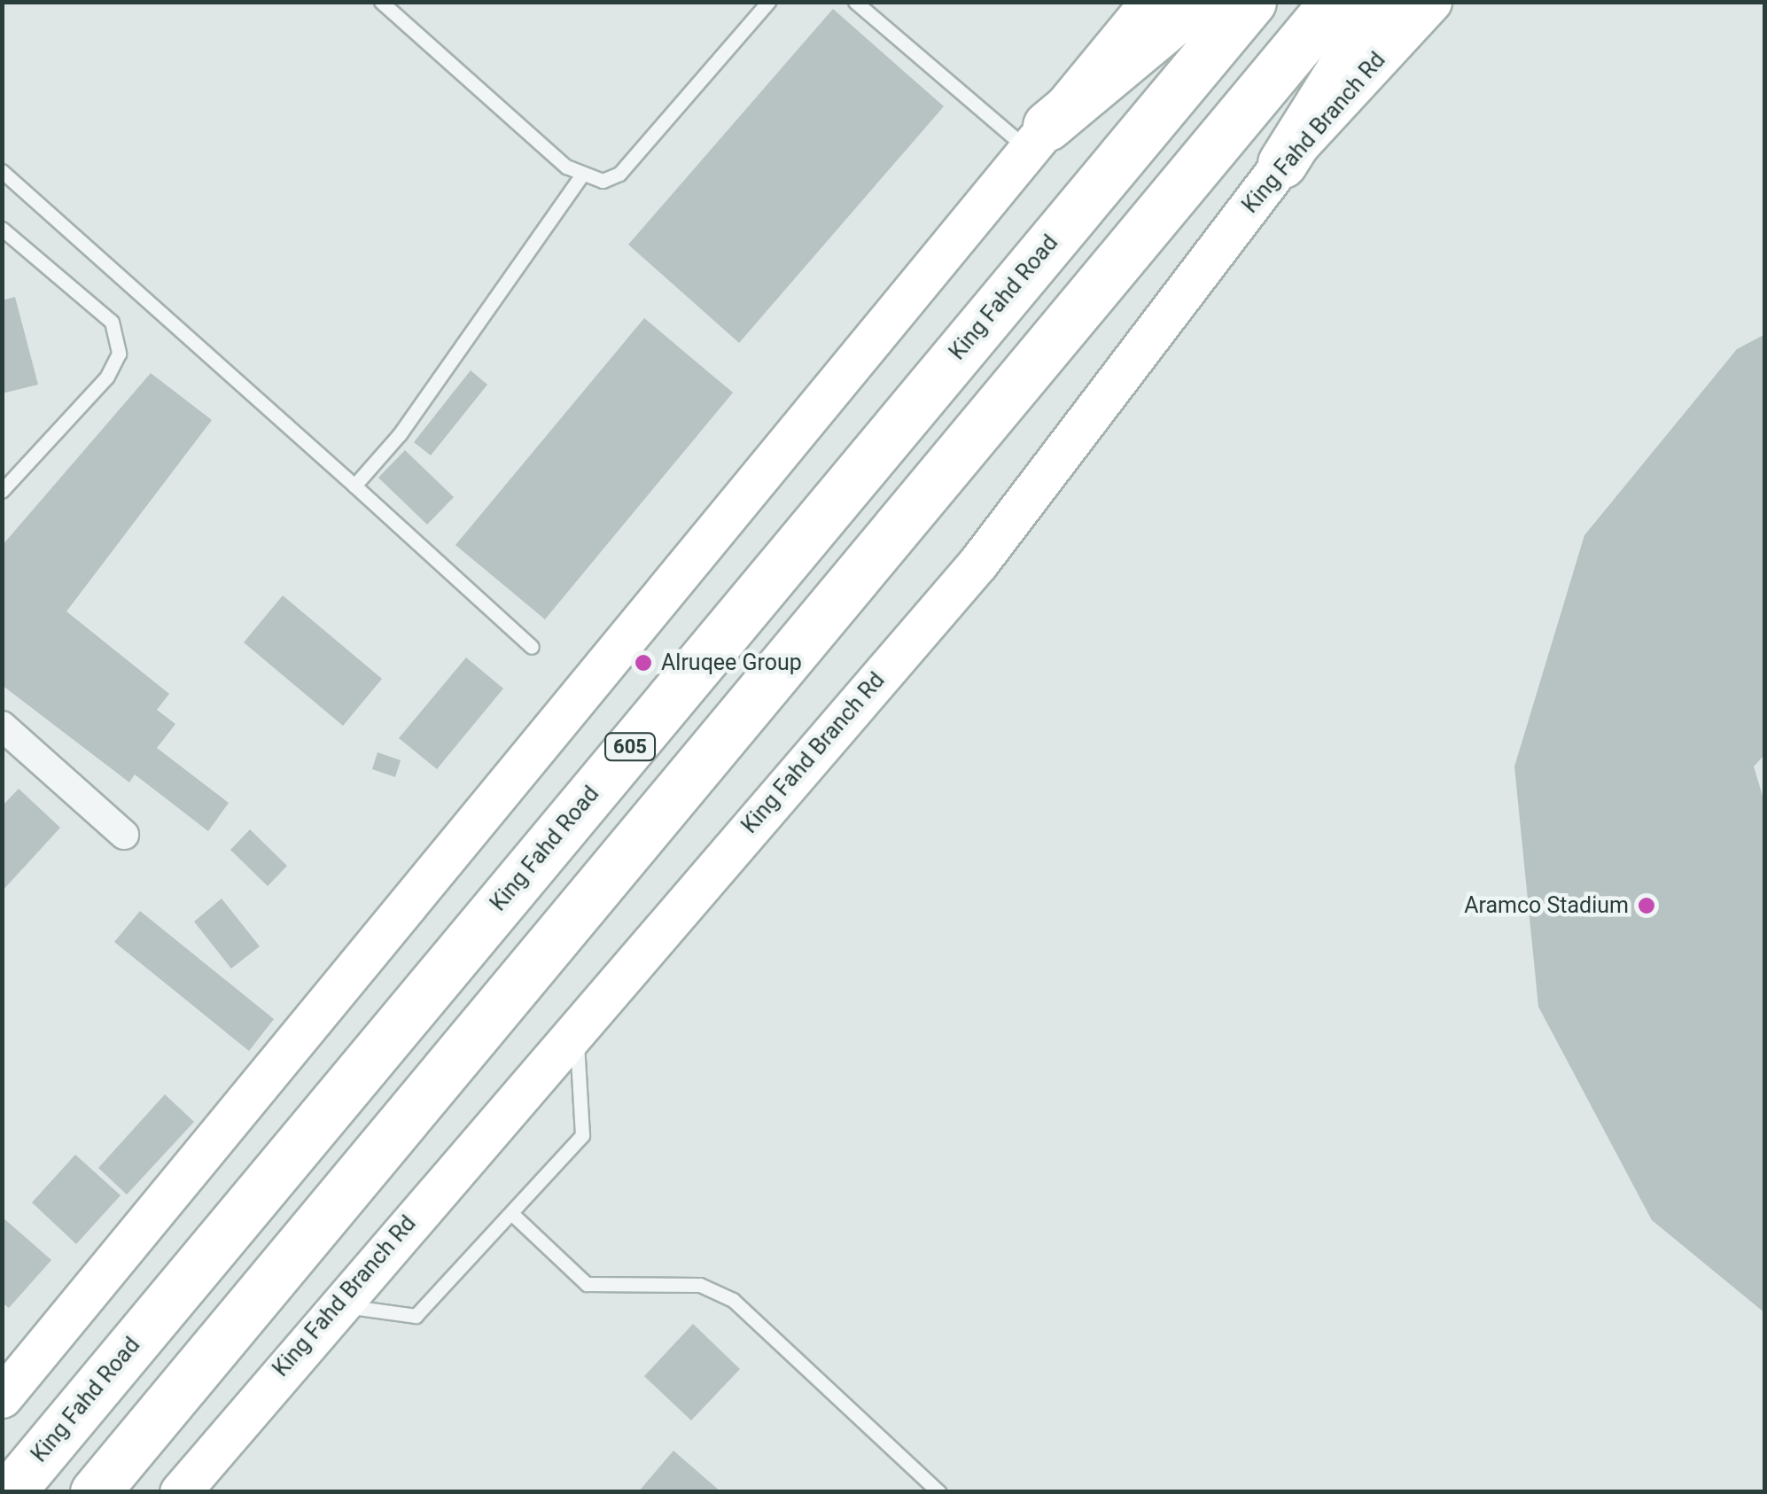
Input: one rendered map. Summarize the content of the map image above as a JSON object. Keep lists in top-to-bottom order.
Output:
{
  "streets": {
    "highway": ["King Fahd Road", "605"],
    "main road": ["King Fahd Branch Rd"]
  },
  "places": ["Alruqee Group", "Aramco Stadium"]
}
